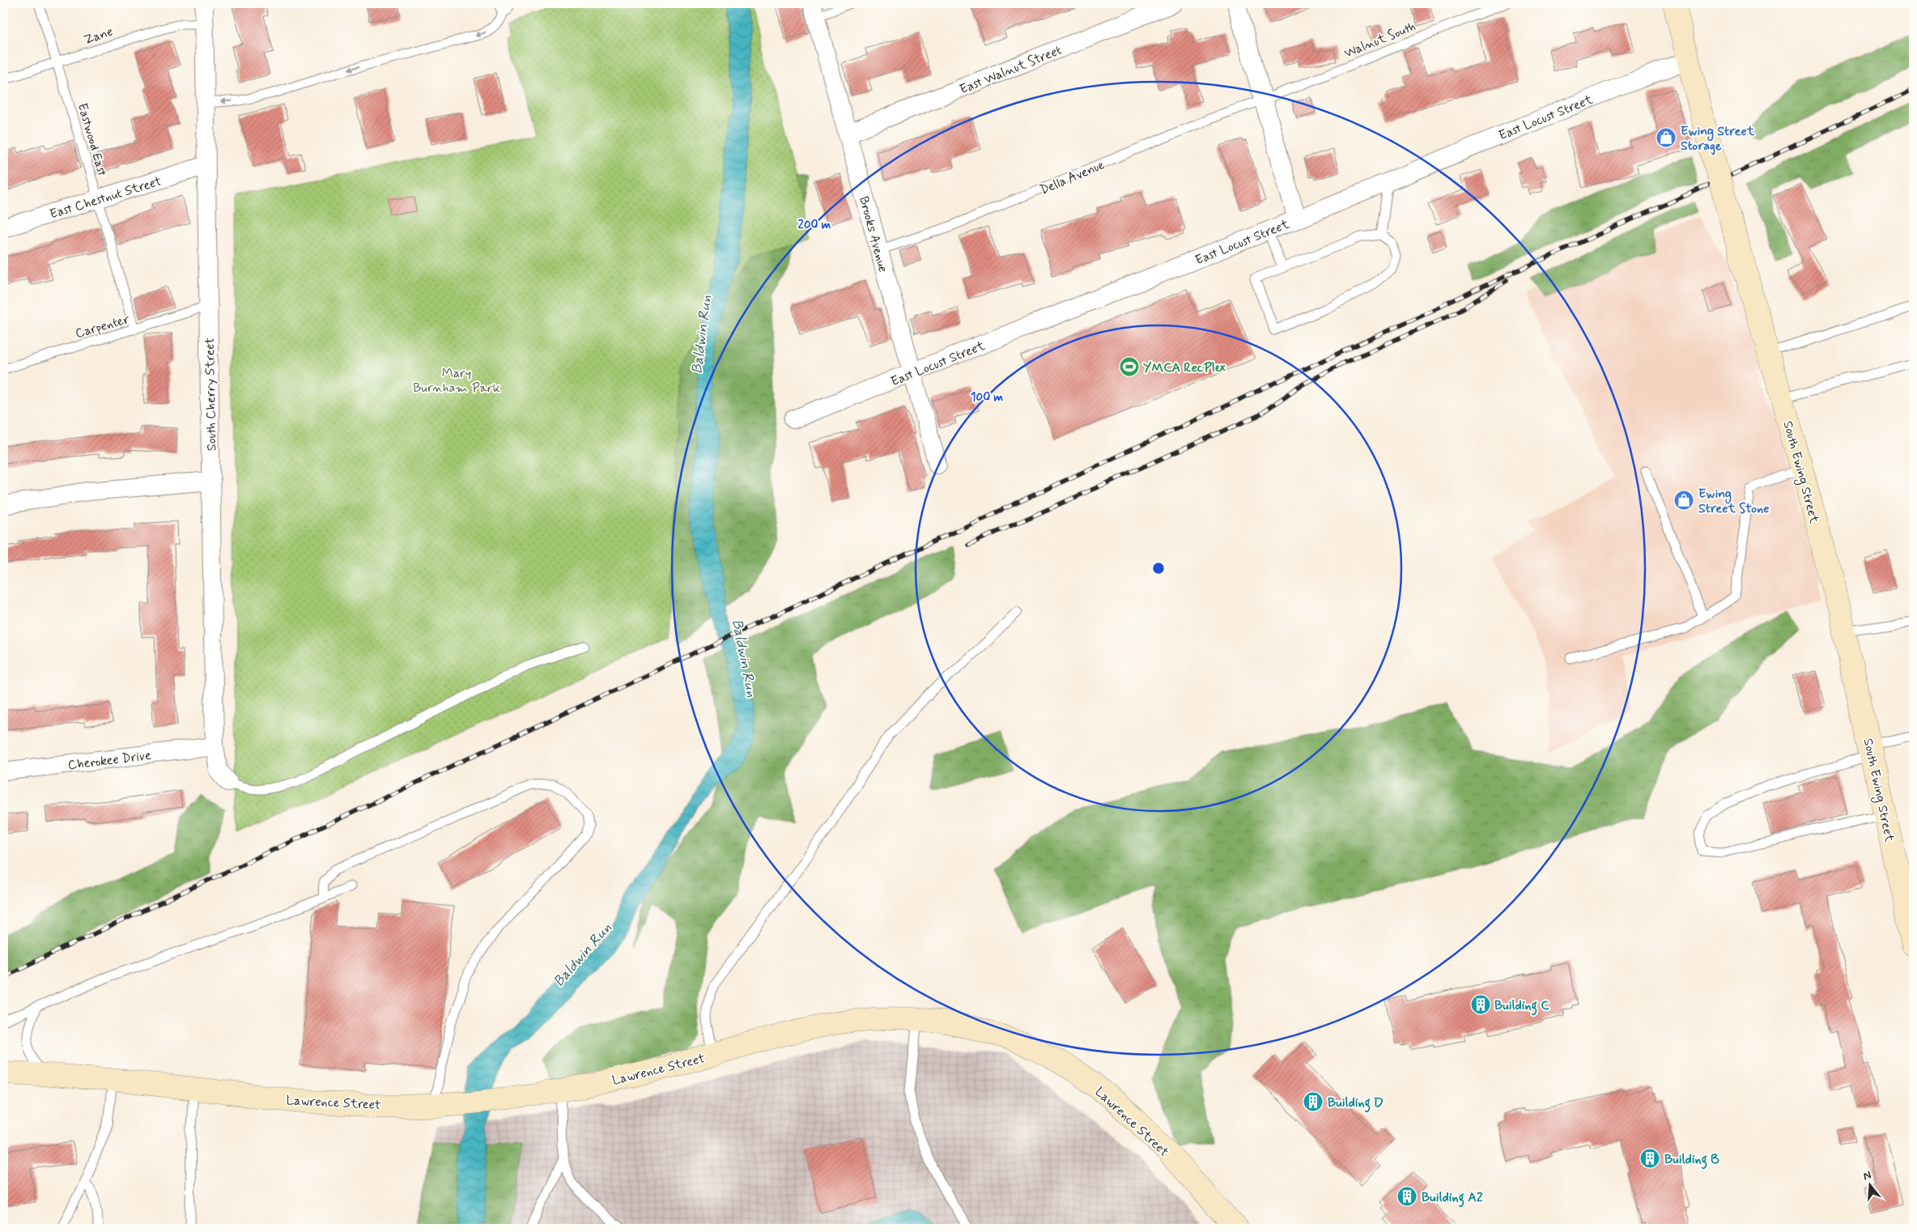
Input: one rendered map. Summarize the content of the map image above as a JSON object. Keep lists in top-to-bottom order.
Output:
{
  "streets": {
    "street": [
      "East Walnut Street",
      "East Locust Street",
      "East Chestnut Street",
      "Brooks Avenue",
      "South Cherry Street",
      "South Ewing Street",
      "Cherokee Drive",
      "Lawrence Street"
    ],
    "lane": [
      "Zane",
      "Walnut South",
      "Eastwood East",
      "Della Avenue",
      "Carpenter"
    ]
  },
  "crossings": [
    ["Zane", "Eastwood East"],
    ["Zane", "South Cherry Street"],
    ["Walnut South", "Della Avenue"],
    ["East Walnut Street", "Brooks Avenue"],
    ["East Locust Street", "Brooks Avenue"],
    ["East Locust Street", "South Ewing Street"],
    ["Eastwood East", "East Chestnut Street"],
    ["Eastwood East", "Carpenter"],
    ["Della Avenue", "Brooks Avenue"],
    ["East Chestnut Street", "South Cherry Street"],
    ["Carpenter", "South Cherry Street"],
    ["South Cherry Street", "Cherokee Drive"]
  ],
  "water": ["Baldwin Run"],
  "parks": ["Mary Burnham Park"],
  "places": {
    "shop": ["Ewing Street Storage", "Ewing Street Stone"],
    "sports": ["YMCA RecPlex"],
    "building": [
      "Building C",
      "Building D",
      "Building B",
      "Building A2"
    ]
  },
  "north": "top",
  "rings": ["200 m", "100 m"]
}
